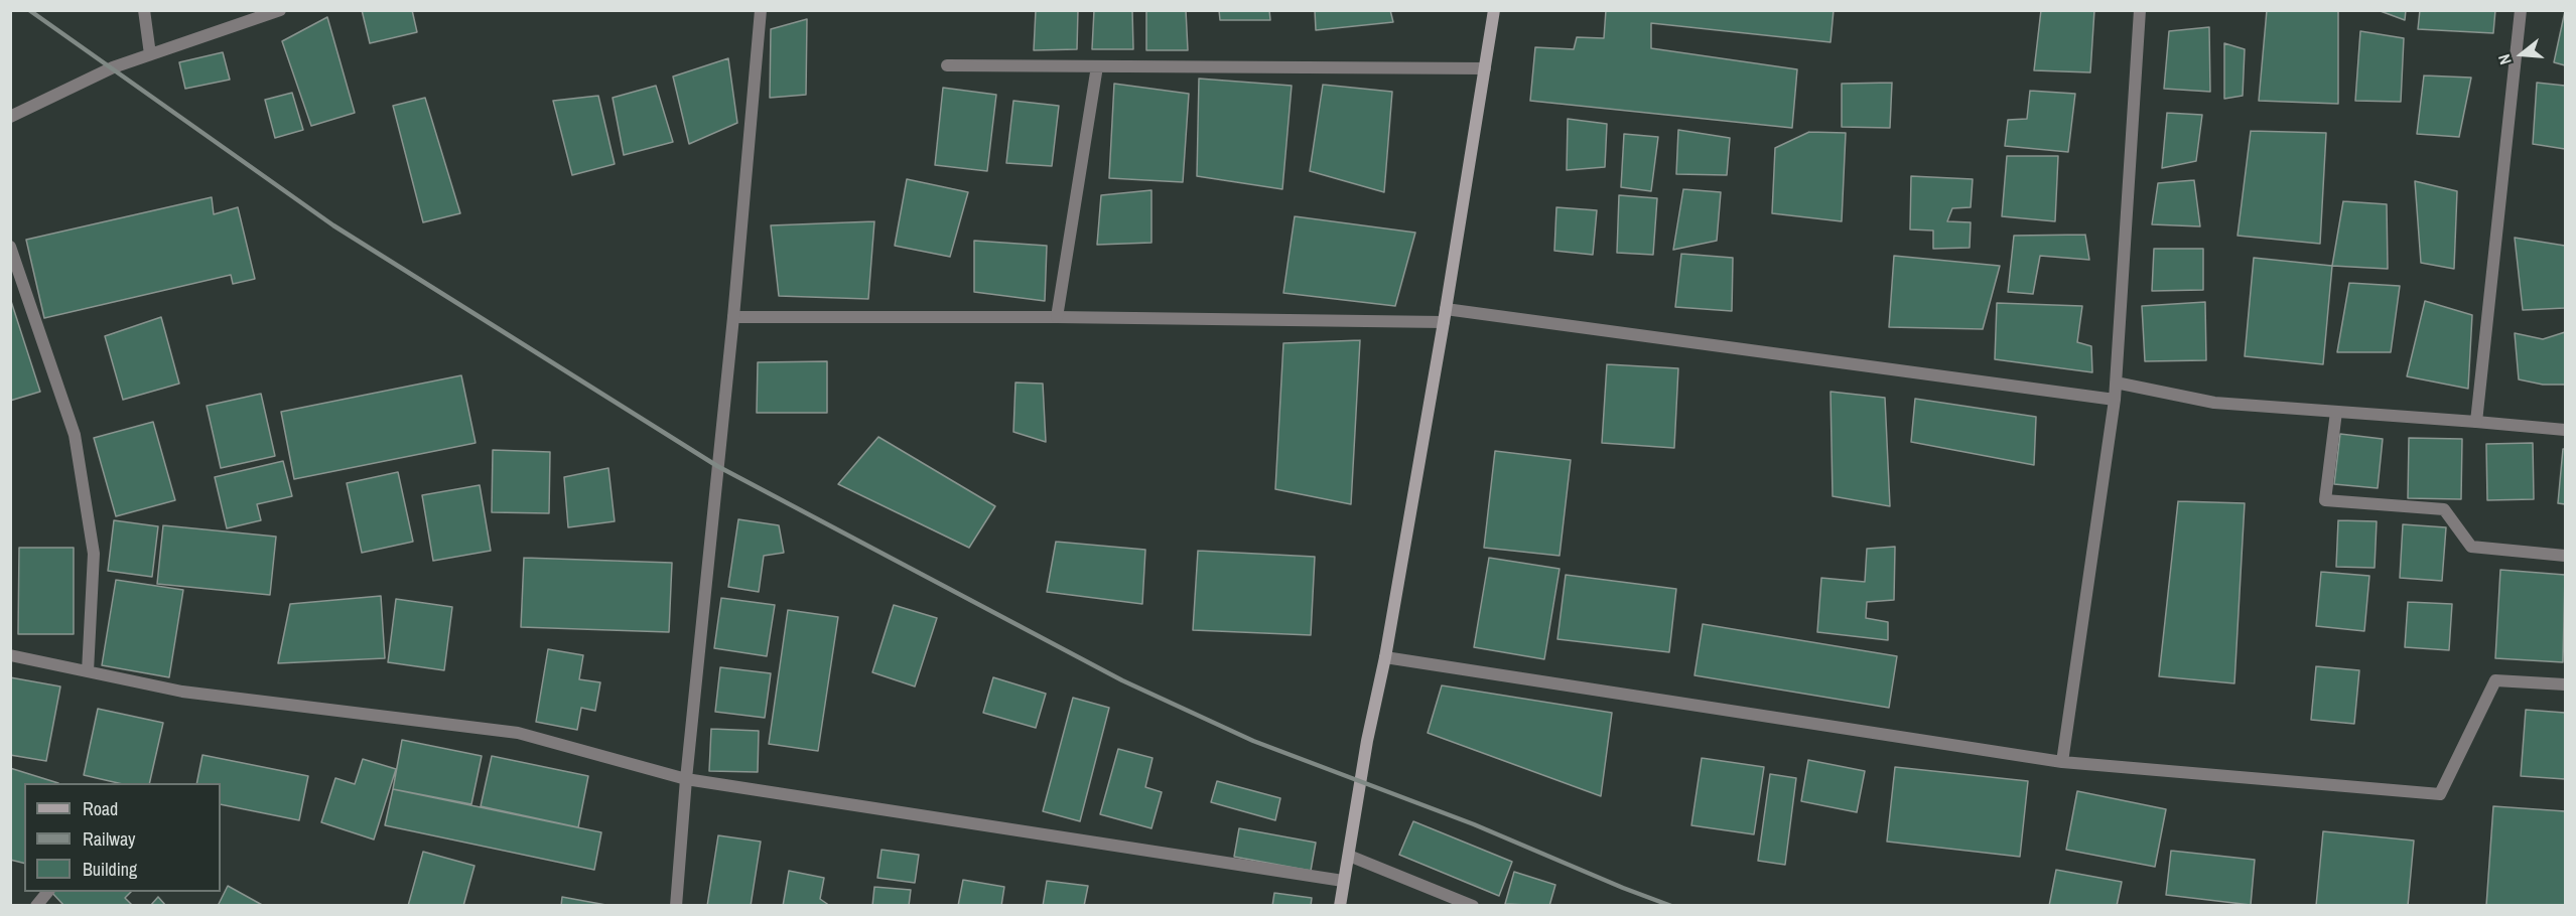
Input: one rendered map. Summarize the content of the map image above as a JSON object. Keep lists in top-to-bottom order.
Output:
{
  "legend": ["Road", "Railway", "Building"],
  "north": "left"
}
